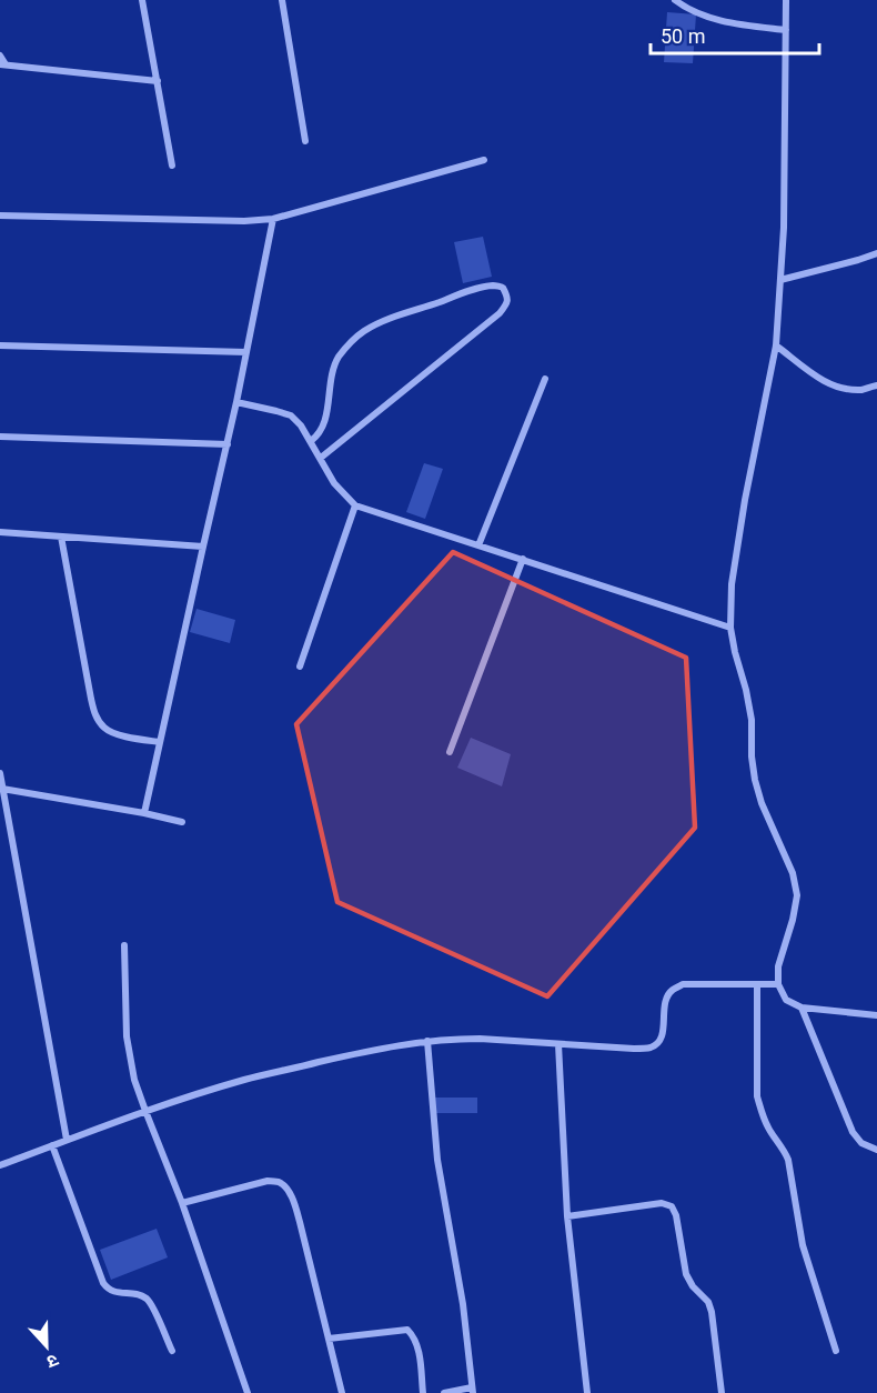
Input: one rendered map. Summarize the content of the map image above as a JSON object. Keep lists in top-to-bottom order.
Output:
{
  "scale_bar": "50 m",
  "north": "bottom"
}
